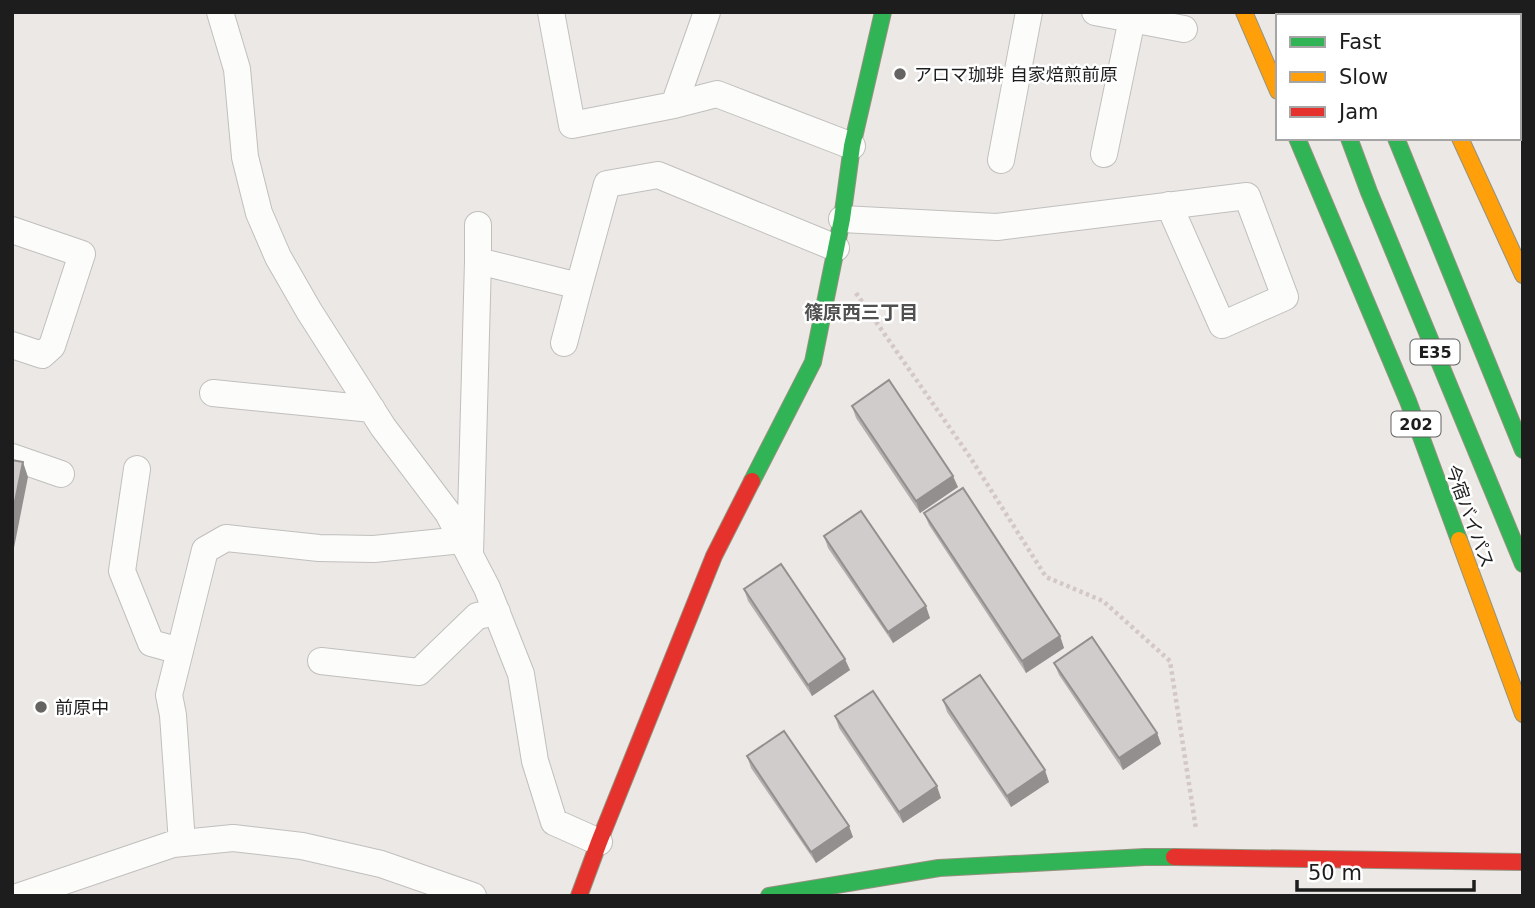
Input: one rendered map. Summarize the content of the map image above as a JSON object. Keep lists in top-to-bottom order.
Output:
{
  "streets": {
    "main road": ["E35", "202", "今宿バイパス"]
  },
  "districts": ["篠原西三丁目"],
  "places": ["アロマ珈琲 自家焙煎前原", "前原中"],
  "legend": ["Fast", "Slow", "Jam"],
  "scale_bar": "50 m"
}
